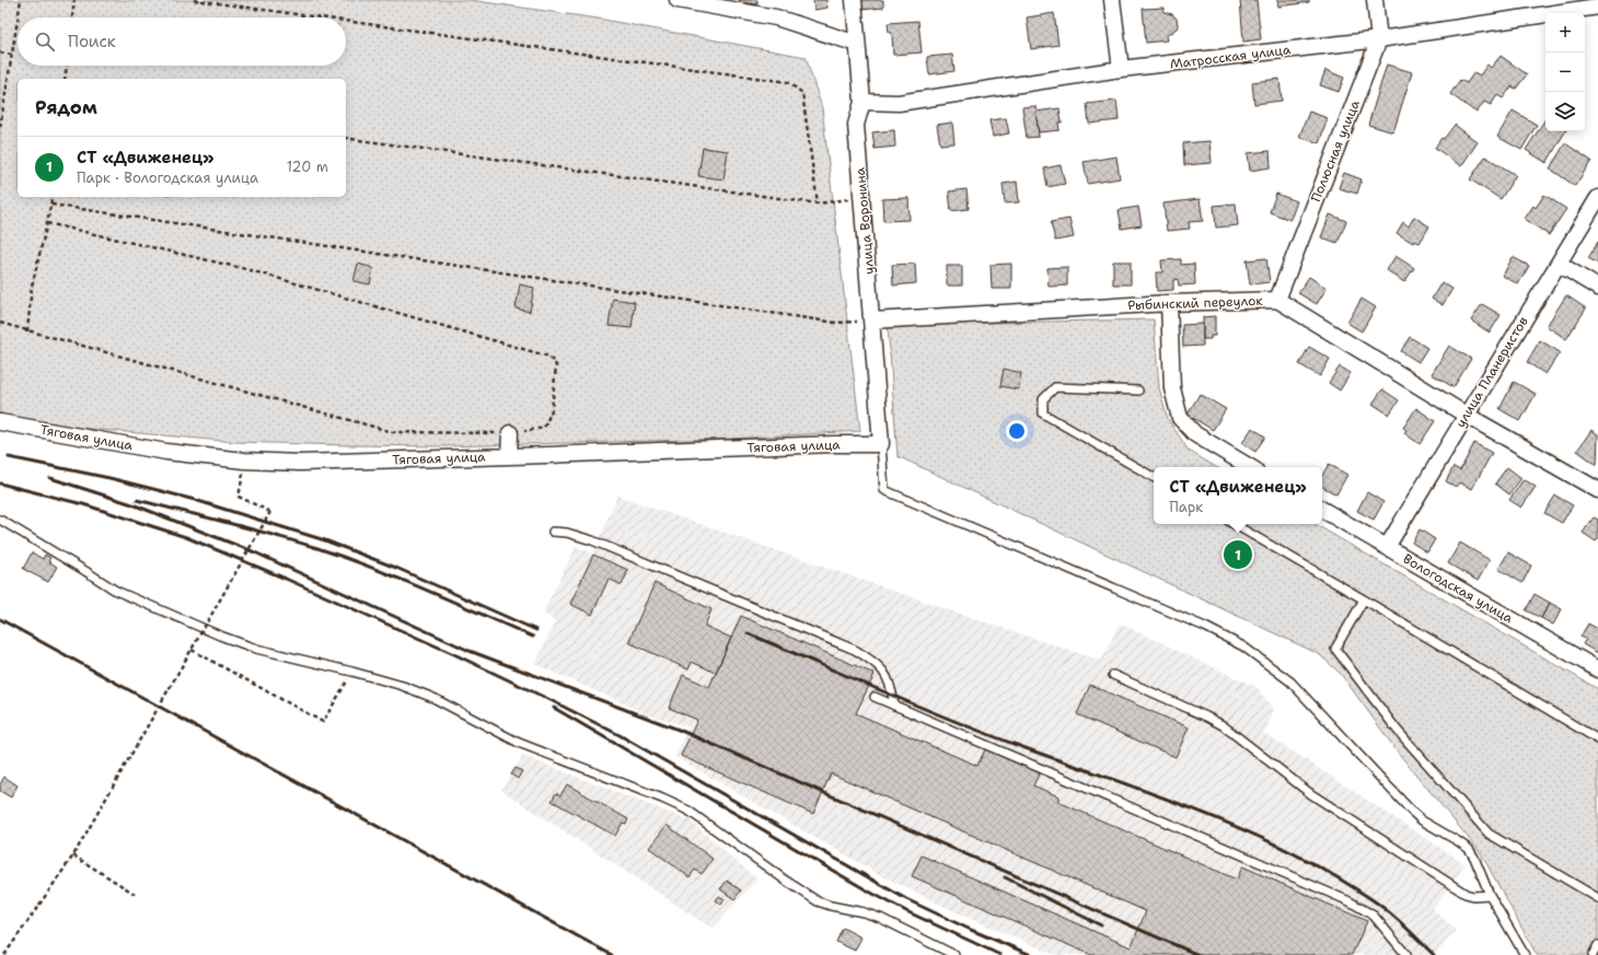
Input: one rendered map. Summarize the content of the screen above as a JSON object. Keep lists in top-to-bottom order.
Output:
{
  "streets": {
    "street": [
      "Матросская улица",
      "Полюсная улица",
      "улица Воронина",
      "Рыбинский переулок",
      "улица Планеристов",
      "Тяговая улица",
      "Вологодская улица"
    ]
  },
  "crossings": [
    ["Матросская улица", "Полюсная улица"],
    ["Матросская улица", "улица Воронина"],
    ["Полюсная улица", "Рыбинский переулок"],
    ["улица Воронина", "Рыбинский переулок"],
    ["улица Воронина", "Тяговая улица"],
    ["Рыбинский переулок", "улица Планеристов"],
    ["улица Планеристов", "Вологодская улица"]
  ],
  "page": {
    "map_buttons": ["+", "−"],
    "search": "Поиск",
    "heading": "Рядом",
    "list": [
      {
        "mark": "1",
        "name": "СТ «Движенец»",
        "note": "Парк · Вологодская улица",
        "value": "120 m"
      }
    ],
    "popup": ["СТ «Движенец»", "Парк"],
    "pins": "1"
  }
}
